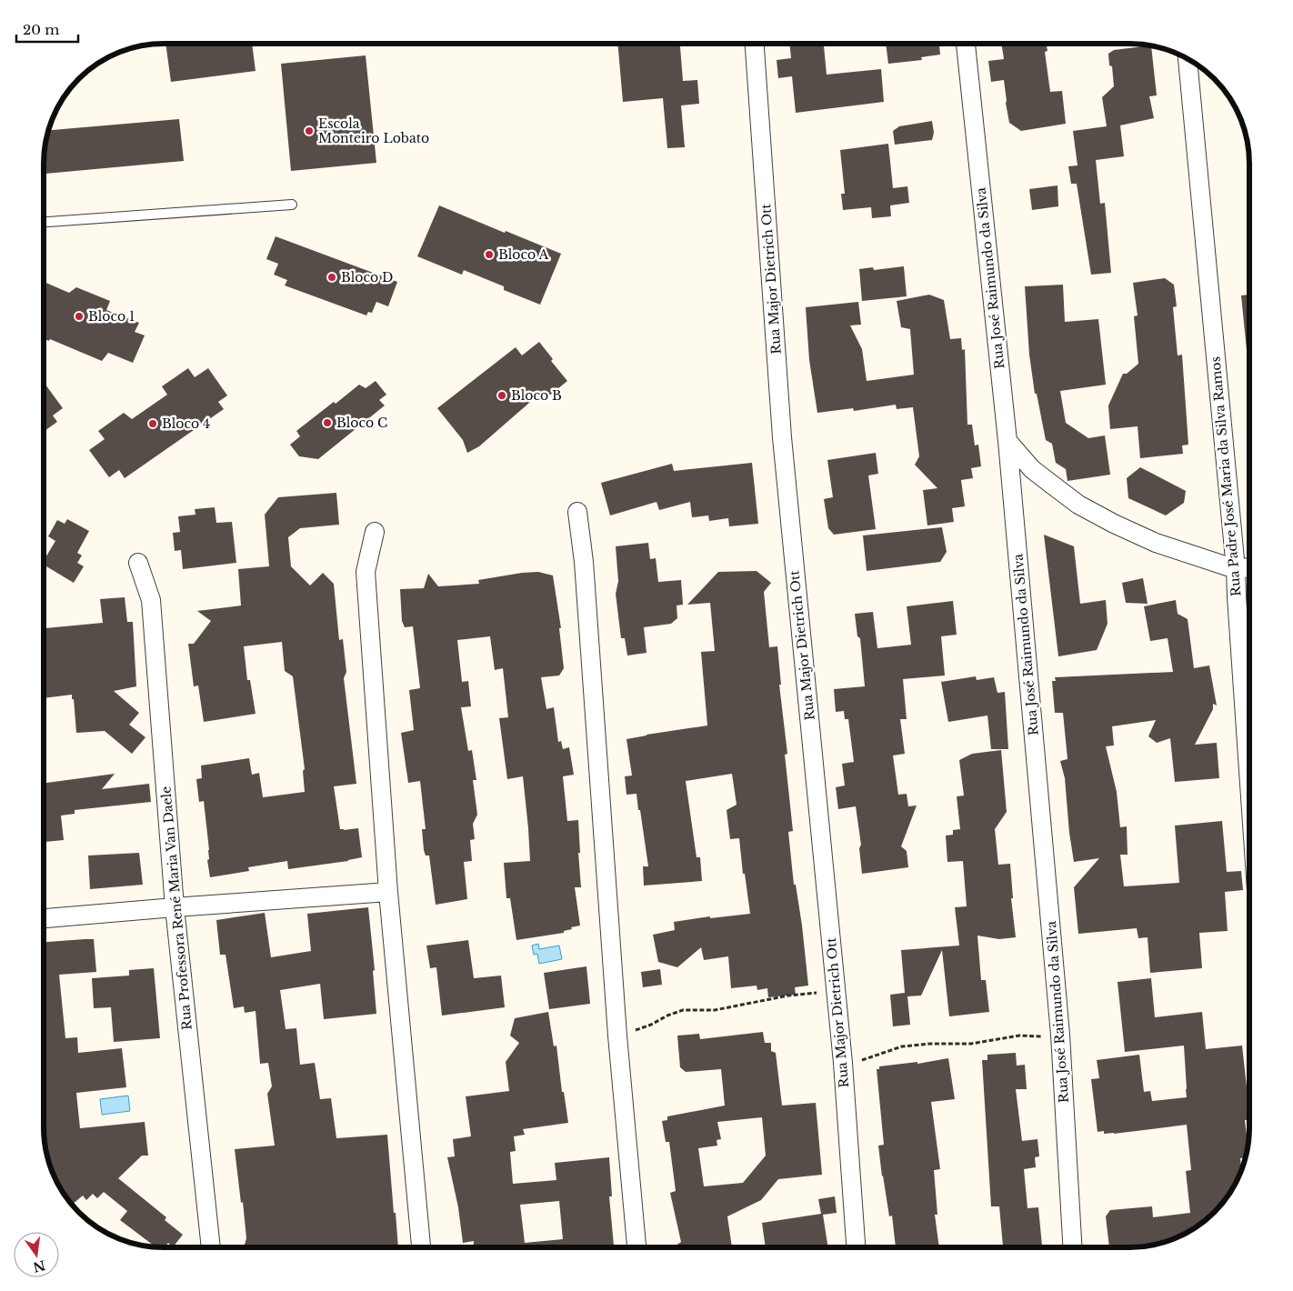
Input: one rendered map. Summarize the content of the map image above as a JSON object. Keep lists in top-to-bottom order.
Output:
{
  "streets": {
    "street": [
      "Rua José Raimundo da Silva",
      "Rua Major Dietrich Ott",
      "Rua Padre José Maria da Silva Ramos",
      "Rua Professora René Maria Van Daele"
    ]
  },
  "places": [
    "Escola Monteiro Lobato",
    "Bloco A",
    "Bloco D",
    "Bloco 1",
    "Bloco B",
    "Bloco C",
    "Bloco 4"
  ],
  "scale_bar": "20 m",
  "north": "bottom"
}
